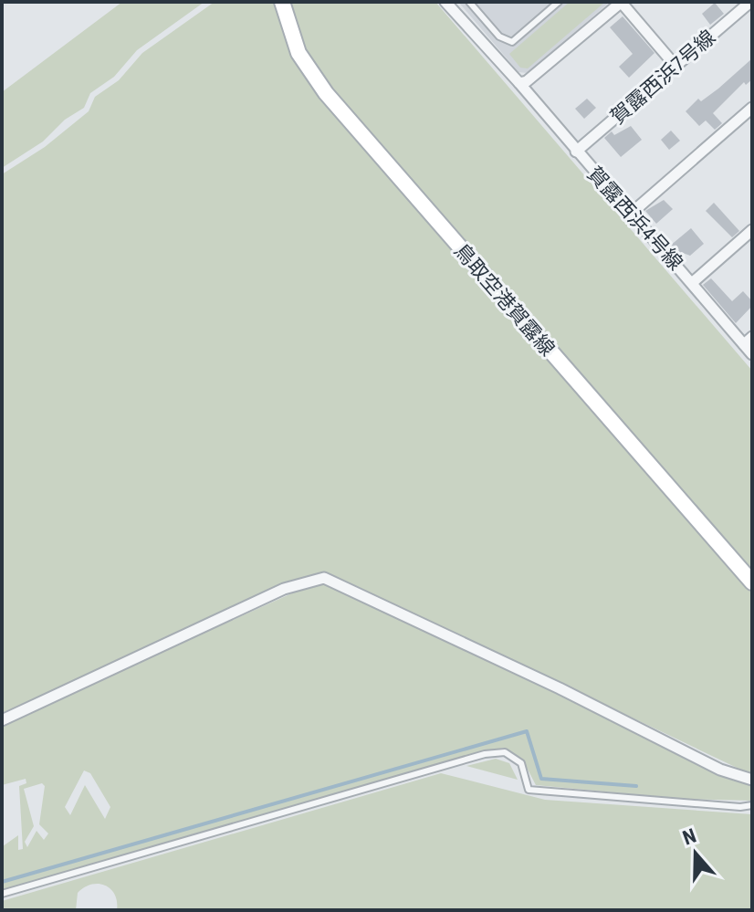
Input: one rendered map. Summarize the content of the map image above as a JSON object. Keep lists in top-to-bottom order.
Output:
{
  "streets": {
    "main road": ["鳥取空港賀露線"],
    "street": ["賀露西浜7号線", "賀露西浜4号線"]
  },
  "crossings": [
    ["賀露西浜7号線", "賀露西浜4号線"]
  ],
  "north": "top"
}
